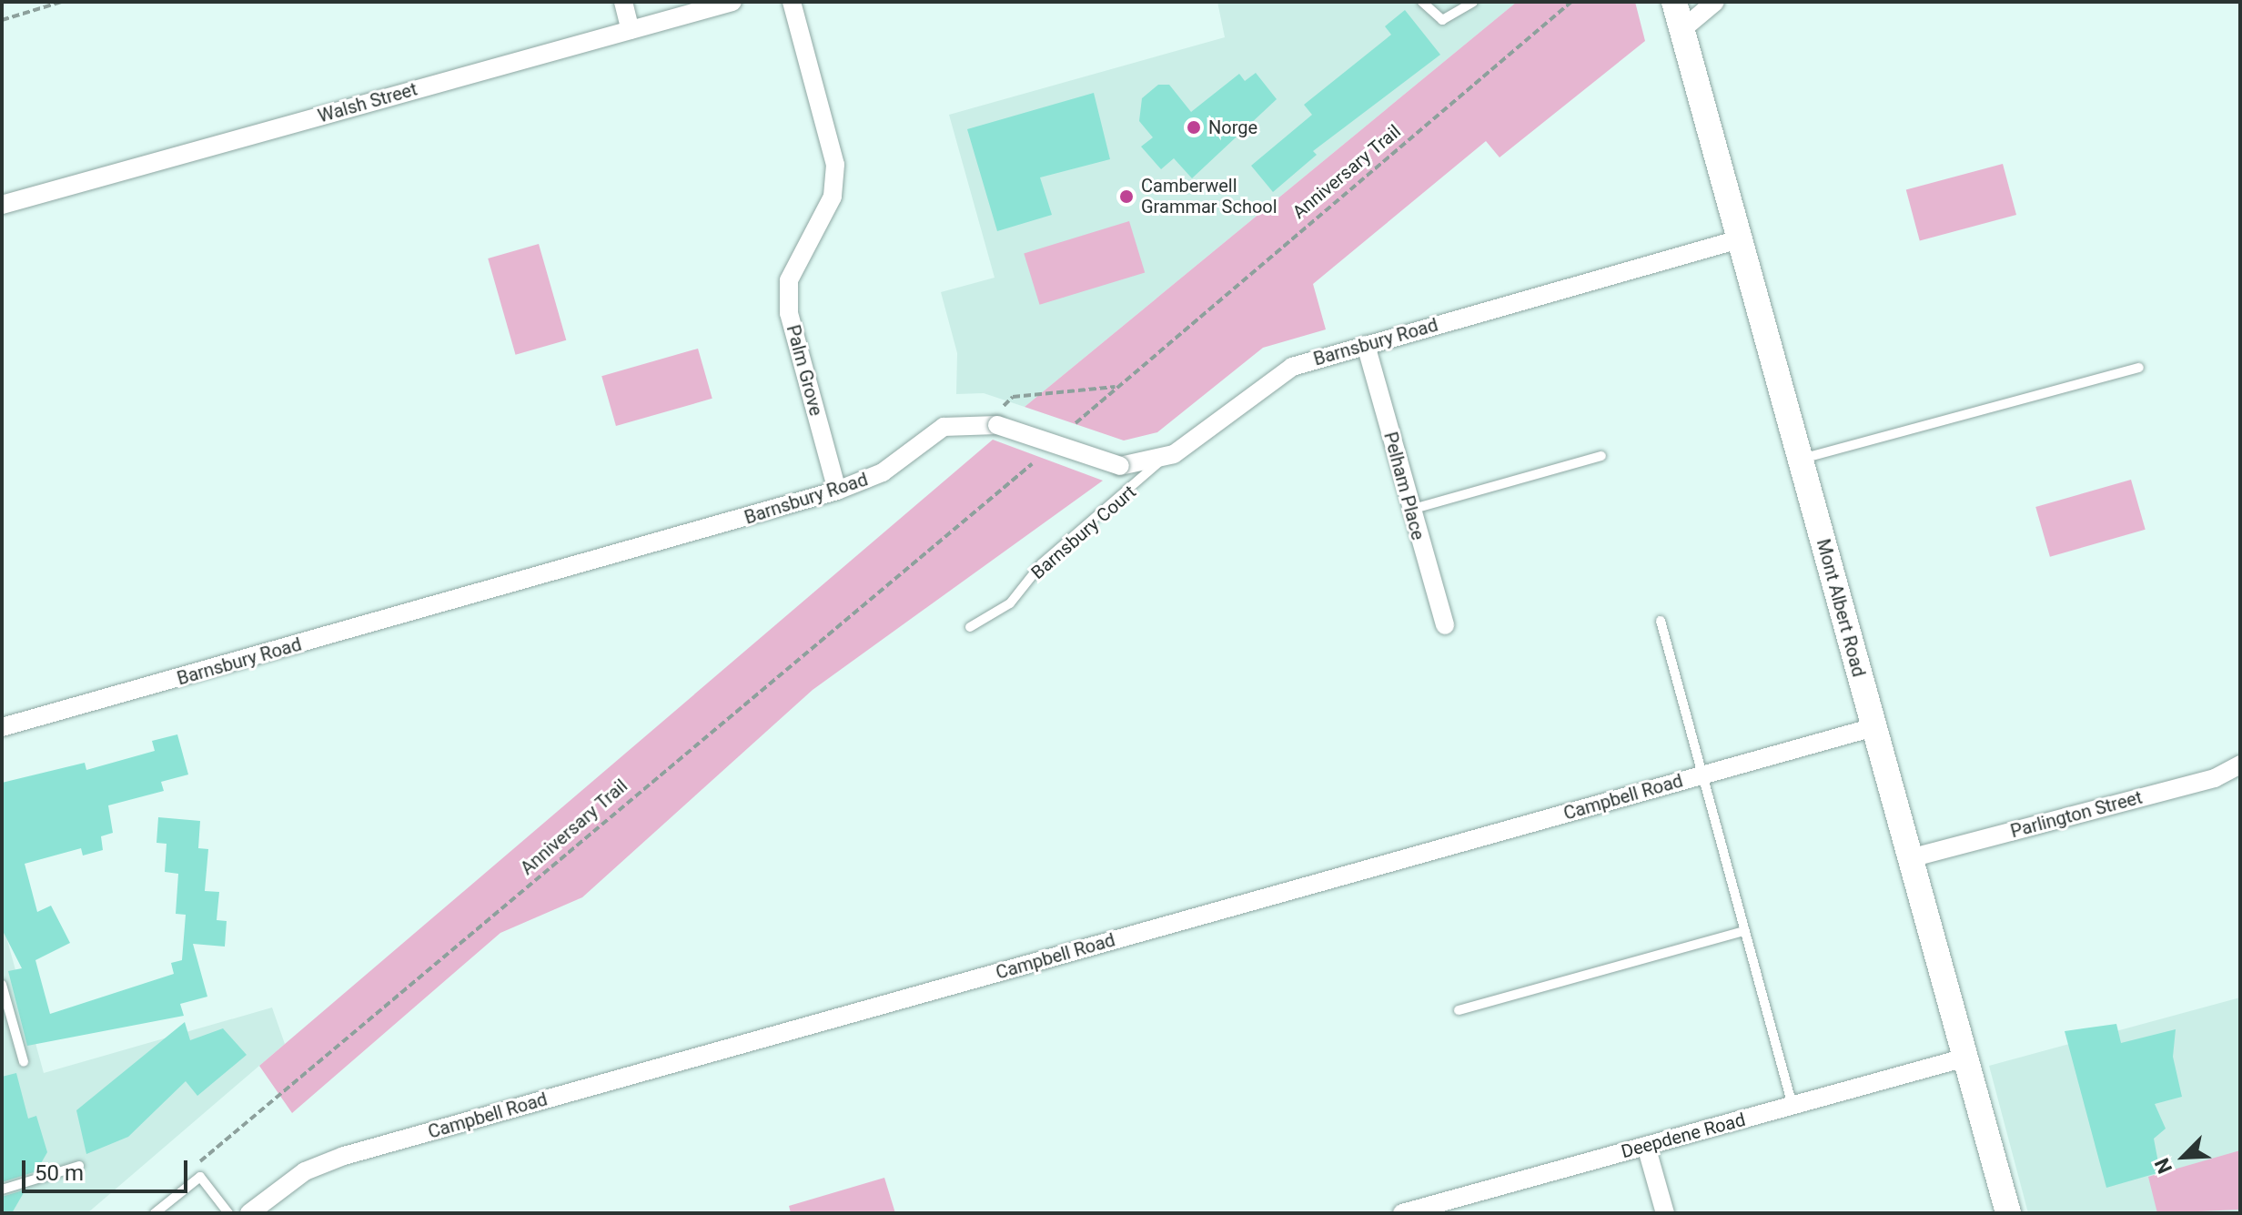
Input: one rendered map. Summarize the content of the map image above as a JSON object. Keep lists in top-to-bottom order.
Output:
{
  "streets": {
    "main road": ["Mont Albert Road"],
    "street": [
      "Walsh Street",
      "Barnsbury Road",
      "Palm Grove",
      "Pelham Place",
      "Campbell Road",
      "Parlington Street",
      "Deepdene Road"
    ],
    "lane": ["Barnsbury Court"],
    "path": ["Anniversary Trail"]
  },
  "crossings": [
    ["Barnsbury Road", "Palm Grove"],
    ["Barnsbury Road", "Pelham Place"],
    ["Barnsbury Road", "Barnsbury Court"],
    ["Barnsbury Road", "Mont Albert Road"],
    ["Mont Albert Road", "Campbell Road"],
    ["Mont Albert Road", "Parlington Street"],
    ["Mont Albert Road", "Deepdene Road"]
  ],
  "places": ["Norge", "Camberwell Grammar School"],
  "scale_bar": "50 m",
  "north": "bottom left"
}
